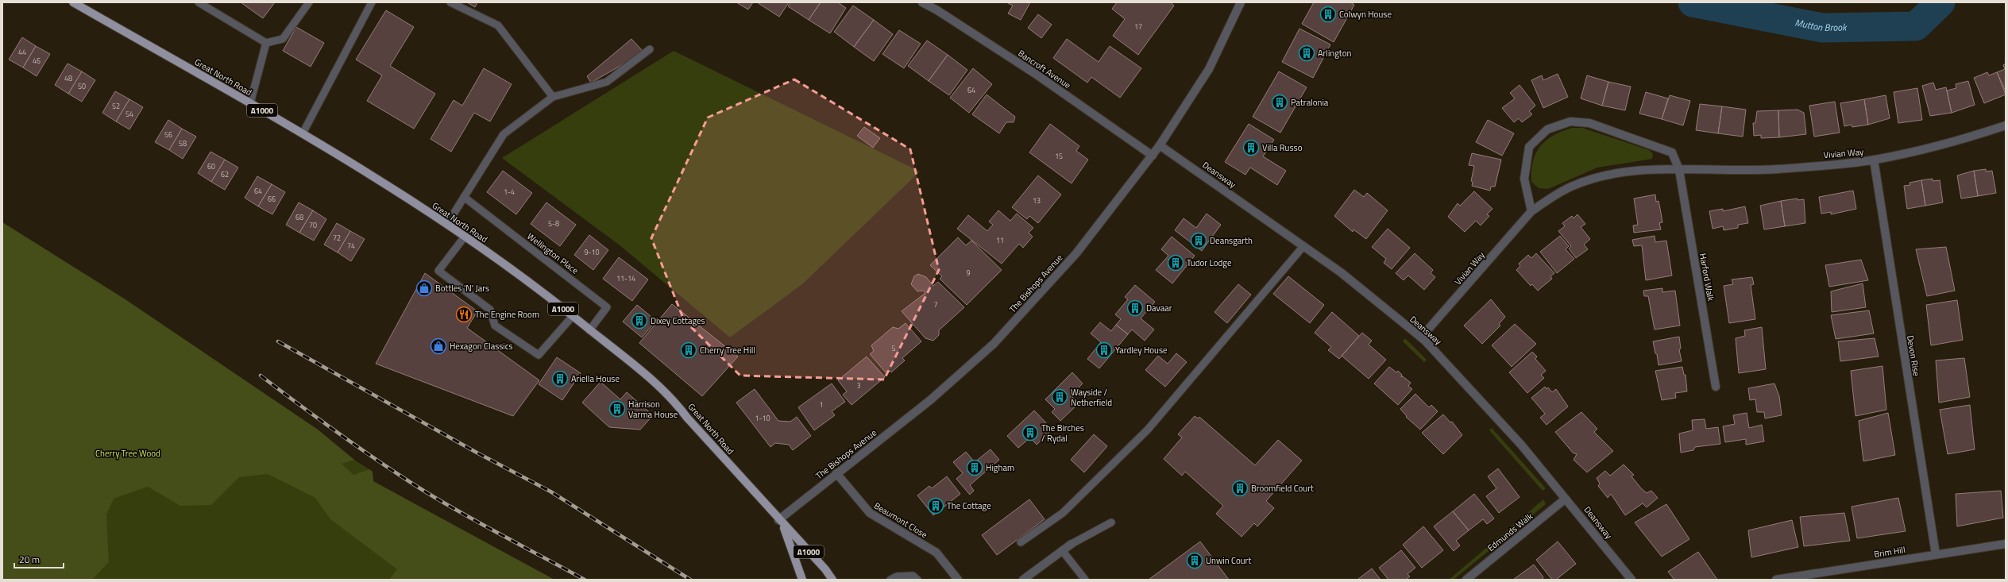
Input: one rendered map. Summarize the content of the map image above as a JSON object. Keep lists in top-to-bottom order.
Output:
{
  "streets": {
    "main road": ["Great North Road", "A1000"],
    "street": [
      "Bancroft Avenue",
      "Vivian Way",
      "Deansway",
      "Harford Walk",
      "The Bishops Avenue",
      "Devon Rise",
      "Beaumont Close",
      "Edmunds Walk",
      "Brim Hill"
    ],
    "lane": ["Wellington Place"]
  },
  "crossings": [
    ["Bancroft Avenue", "The Bishops Avenue"],
    ["Great North Road", "Wellington Place"],
    ["Great North Road", "The Bishops Avenue"],
    ["Vivian Way", "Deansway"],
    ["Vivian Way", "Harford Walk"],
    ["Vivian Way", "Devon Rise"],
    ["Deansway", "The Bishops Avenue"],
    ["Deansway", "Edmunds Walk"],
    ["The Bishops Avenue", "Beaumont Close"],
    ["Devon Rise", "Brim Hill"]
  ],
  "water": ["Mutton Brook"],
  "parks": ["Cherry Tree Wood"],
  "places": {
    "building": [
      "Colwyn House",
      "Arlington",
      "Patralonia",
      "Villa Russo",
      "Deansgarth",
      "Tudor Lodge",
      "Davaar",
      "Dixey Cottages",
      "Cherry Tree Hill",
      "Yardley House",
      "Ariella House",
      "Wayside / Netherfield",
      "Harrison Varma House",
      "The Birches / Rydal",
      "Higham",
      "Broomfield Court",
      "The Cottage",
      "Unwin Court"
    ],
    "shop": ["Bottles ‘N’ Jars", "Hexagon Classics"],
    "restaurant": ["The Engine Room"]
  },
  "house_numbers": [
    "17",
    "44",
    "46",
    "48",
    "50",
    "64",
    "52",
    "54",
    "56",
    "58",
    "15",
    "60",
    "62",
    "64",
    "1-4",
    "66",
    "13",
    "68",
    "5-8",
    "70",
    "72",
    "11",
    "74",
    "9-10",
    "9",
    "11-14",
    "7",
    "5",
    "3",
    "1",
    "1-10"
  ],
  "scale_bar": "20 m"
}
